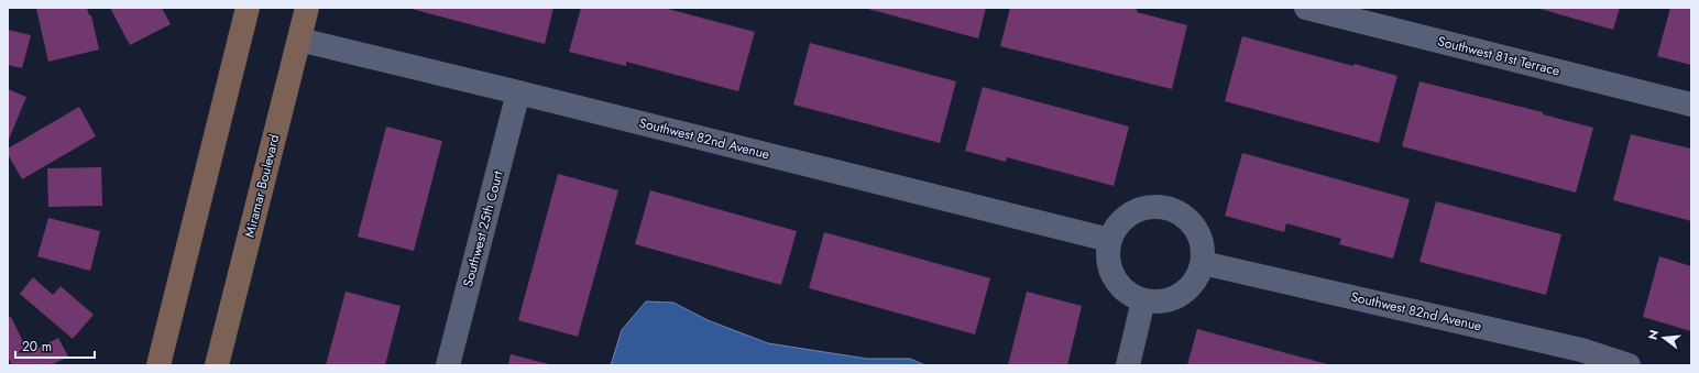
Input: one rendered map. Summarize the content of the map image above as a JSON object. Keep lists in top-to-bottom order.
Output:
{
  "streets": {
    "street": [
      "Southwest 81st Terrace",
      "Southwest 82nd Avenue",
      "Miramar Boulevard",
      "Southwest 25th Court"
    ]
  },
  "crossings": [
    ["Southwest 82nd Avenue", "Miramar Boulevard"],
    ["Southwest 82nd Avenue", "Southwest 25th Court"]
  ],
  "scale_bar": "20 m",
  "north": "left"
}
